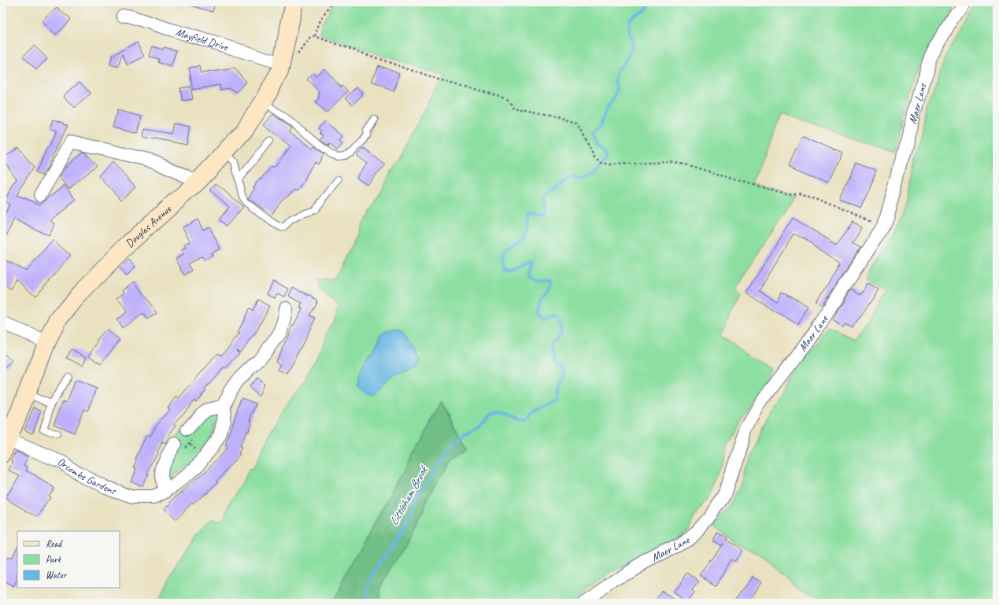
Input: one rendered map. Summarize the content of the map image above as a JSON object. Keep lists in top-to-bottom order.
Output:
{
  "streets": {
    "street": [
      "Mayfield Drive",
      "Maer Lane",
      "Douglas Avenue",
      "Orcombe Gardens"
    ]
  },
  "crossings": [
    ["Mayfield Drive", "Douglas Avenue"],
    ["Douglas Avenue", "Orcombe Gardens"]
  ],
  "water": ["Littleham Brook"],
  "legend": ["Road", "Park", "Water"]
}
